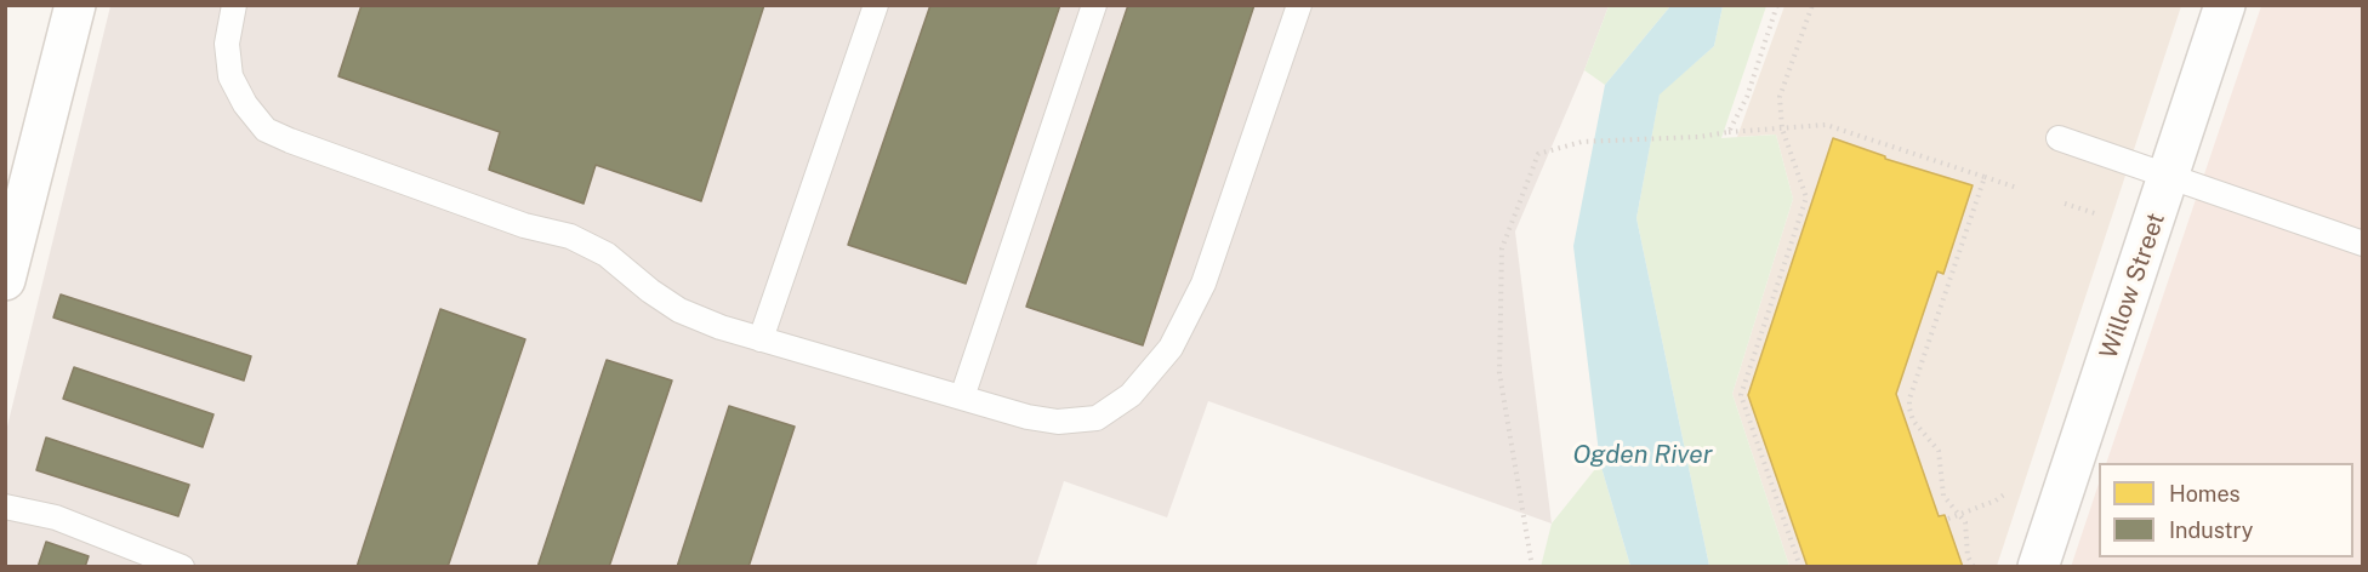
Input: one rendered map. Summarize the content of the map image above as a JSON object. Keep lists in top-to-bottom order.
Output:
{
  "streets": {
    "street": ["Willow Street"]
  },
  "water": ["Ogden River"],
  "legend": ["Homes", "Industry"]
}
